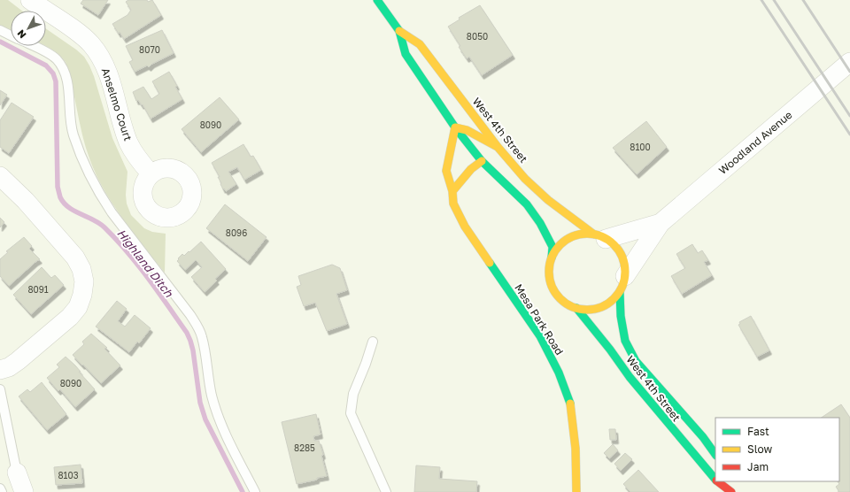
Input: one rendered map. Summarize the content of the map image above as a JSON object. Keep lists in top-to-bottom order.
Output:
{
  "streets": {
    "main road": ["West 4th Street", "Mesa Park Road"],
    "street": ["Anselmo Court", "Woodland Avenue"]
  },
  "crossings": [
    ["West 4th Street", "Woodland Avenue"],
    ["West 4th Street", "Mesa Park Road"]
  ],
  "water": ["Highland Ditch"],
  "house_numbers": [
    "8050",
    "8070",
    "8090",
    "8100",
    "8096",
    "8091",
    "8090",
    "8285",
    "8103"
  ],
  "legend": ["Fast", "Slow", "Jam"],
  "north": "bottom left"
}
